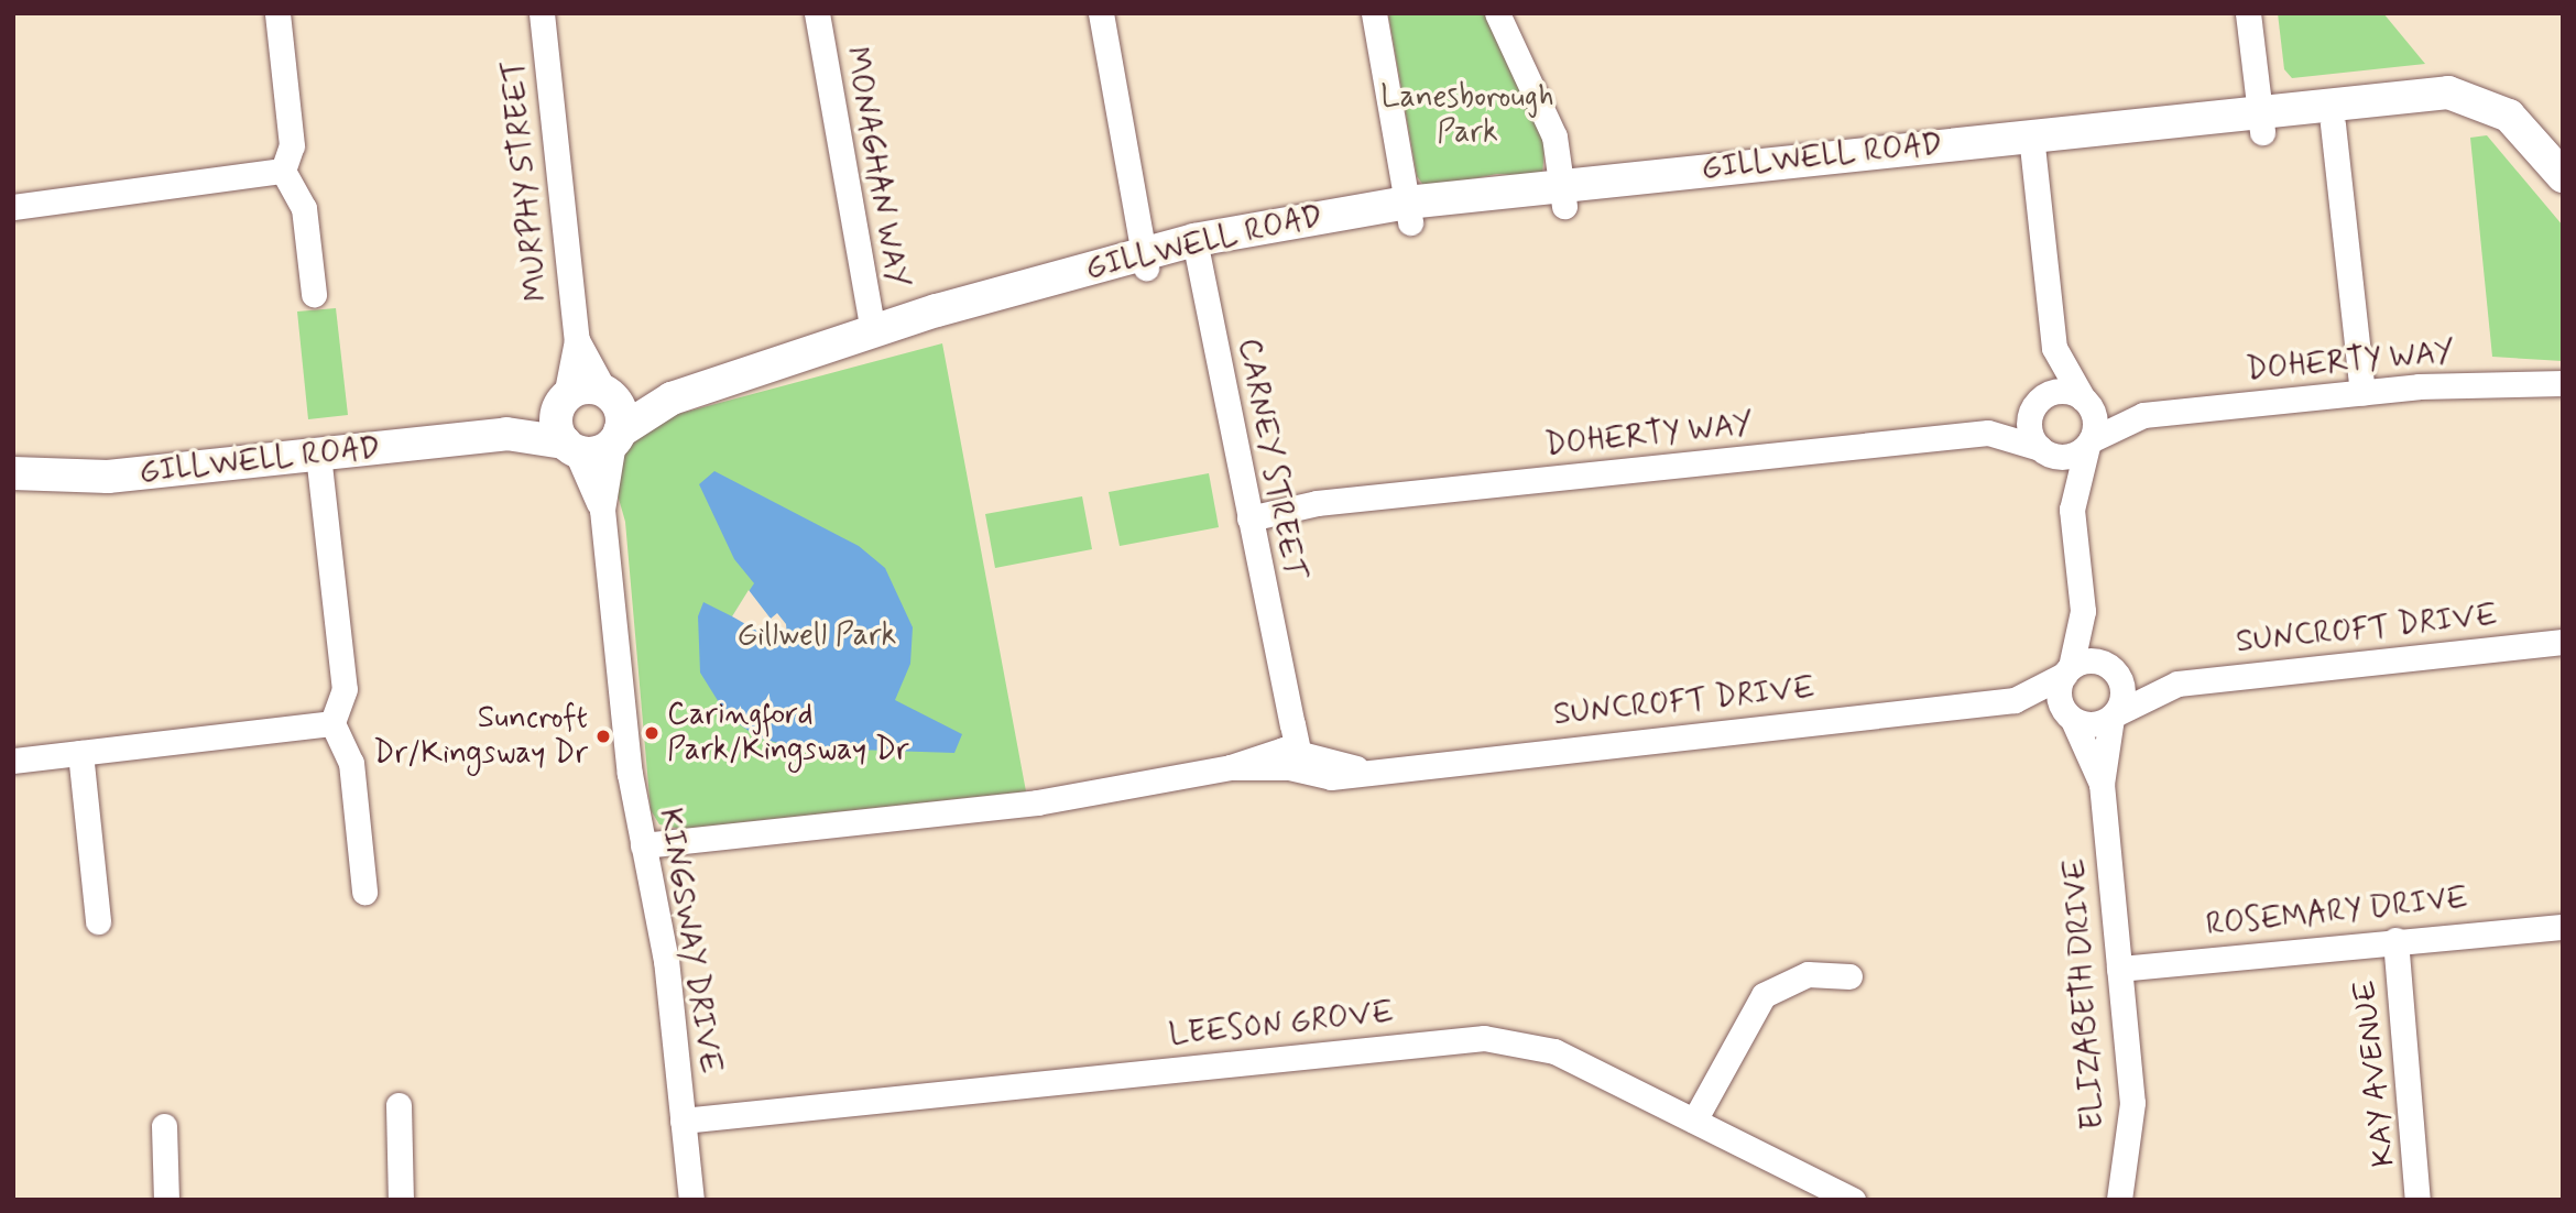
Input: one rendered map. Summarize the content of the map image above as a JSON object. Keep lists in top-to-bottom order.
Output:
{
  "streets": {
    "street": [
      "GILLWELL ROAD",
      "MONAGHAN WAY",
      "MURPHY STREET",
      "DOHERTY WAY",
      "CARNEY STREET",
      "SUNCROFT DRIVE",
      "ROSEMARY DRIVE",
      "KINGSWAY DRIVE",
      "ELIZABETH DRIVE",
      "LEESON GROVE",
      "KAY AVENUE"
    ]
  },
  "crossings": [
    ["GILLWELL ROAD", "MONAGHAN WAY"],
    ["GILLWELL ROAD", "MURPHY STREET"],
    ["GILLWELL ROAD", "CARNEY STREET"],
    ["GILLWELL ROAD", "KINGSWAY DRIVE"],
    ["MURPHY STREET", "KINGSWAY DRIVE"],
    ["DOHERTY WAY", "CARNEY STREET"],
    ["CARNEY STREET", "SUNCROFT DRIVE"],
    ["SUNCROFT DRIVE", "ELIZABETH DRIVE"],
    ["ROSEMARY DRIVE", "ELIZABETH DRIVE"],
    ["ROSEMARY DRIVE", "KAY AVENUE"],
    ["KINGSWAY DRIVE", "LEESON GROVE"]
  ],
  "parks": ["Lanesborough Park", "Gillwell Park"],
  "places": ["Caringford Park/Kingsway Dr", "Suncroft Dr/Kingsway Dr"]
}
